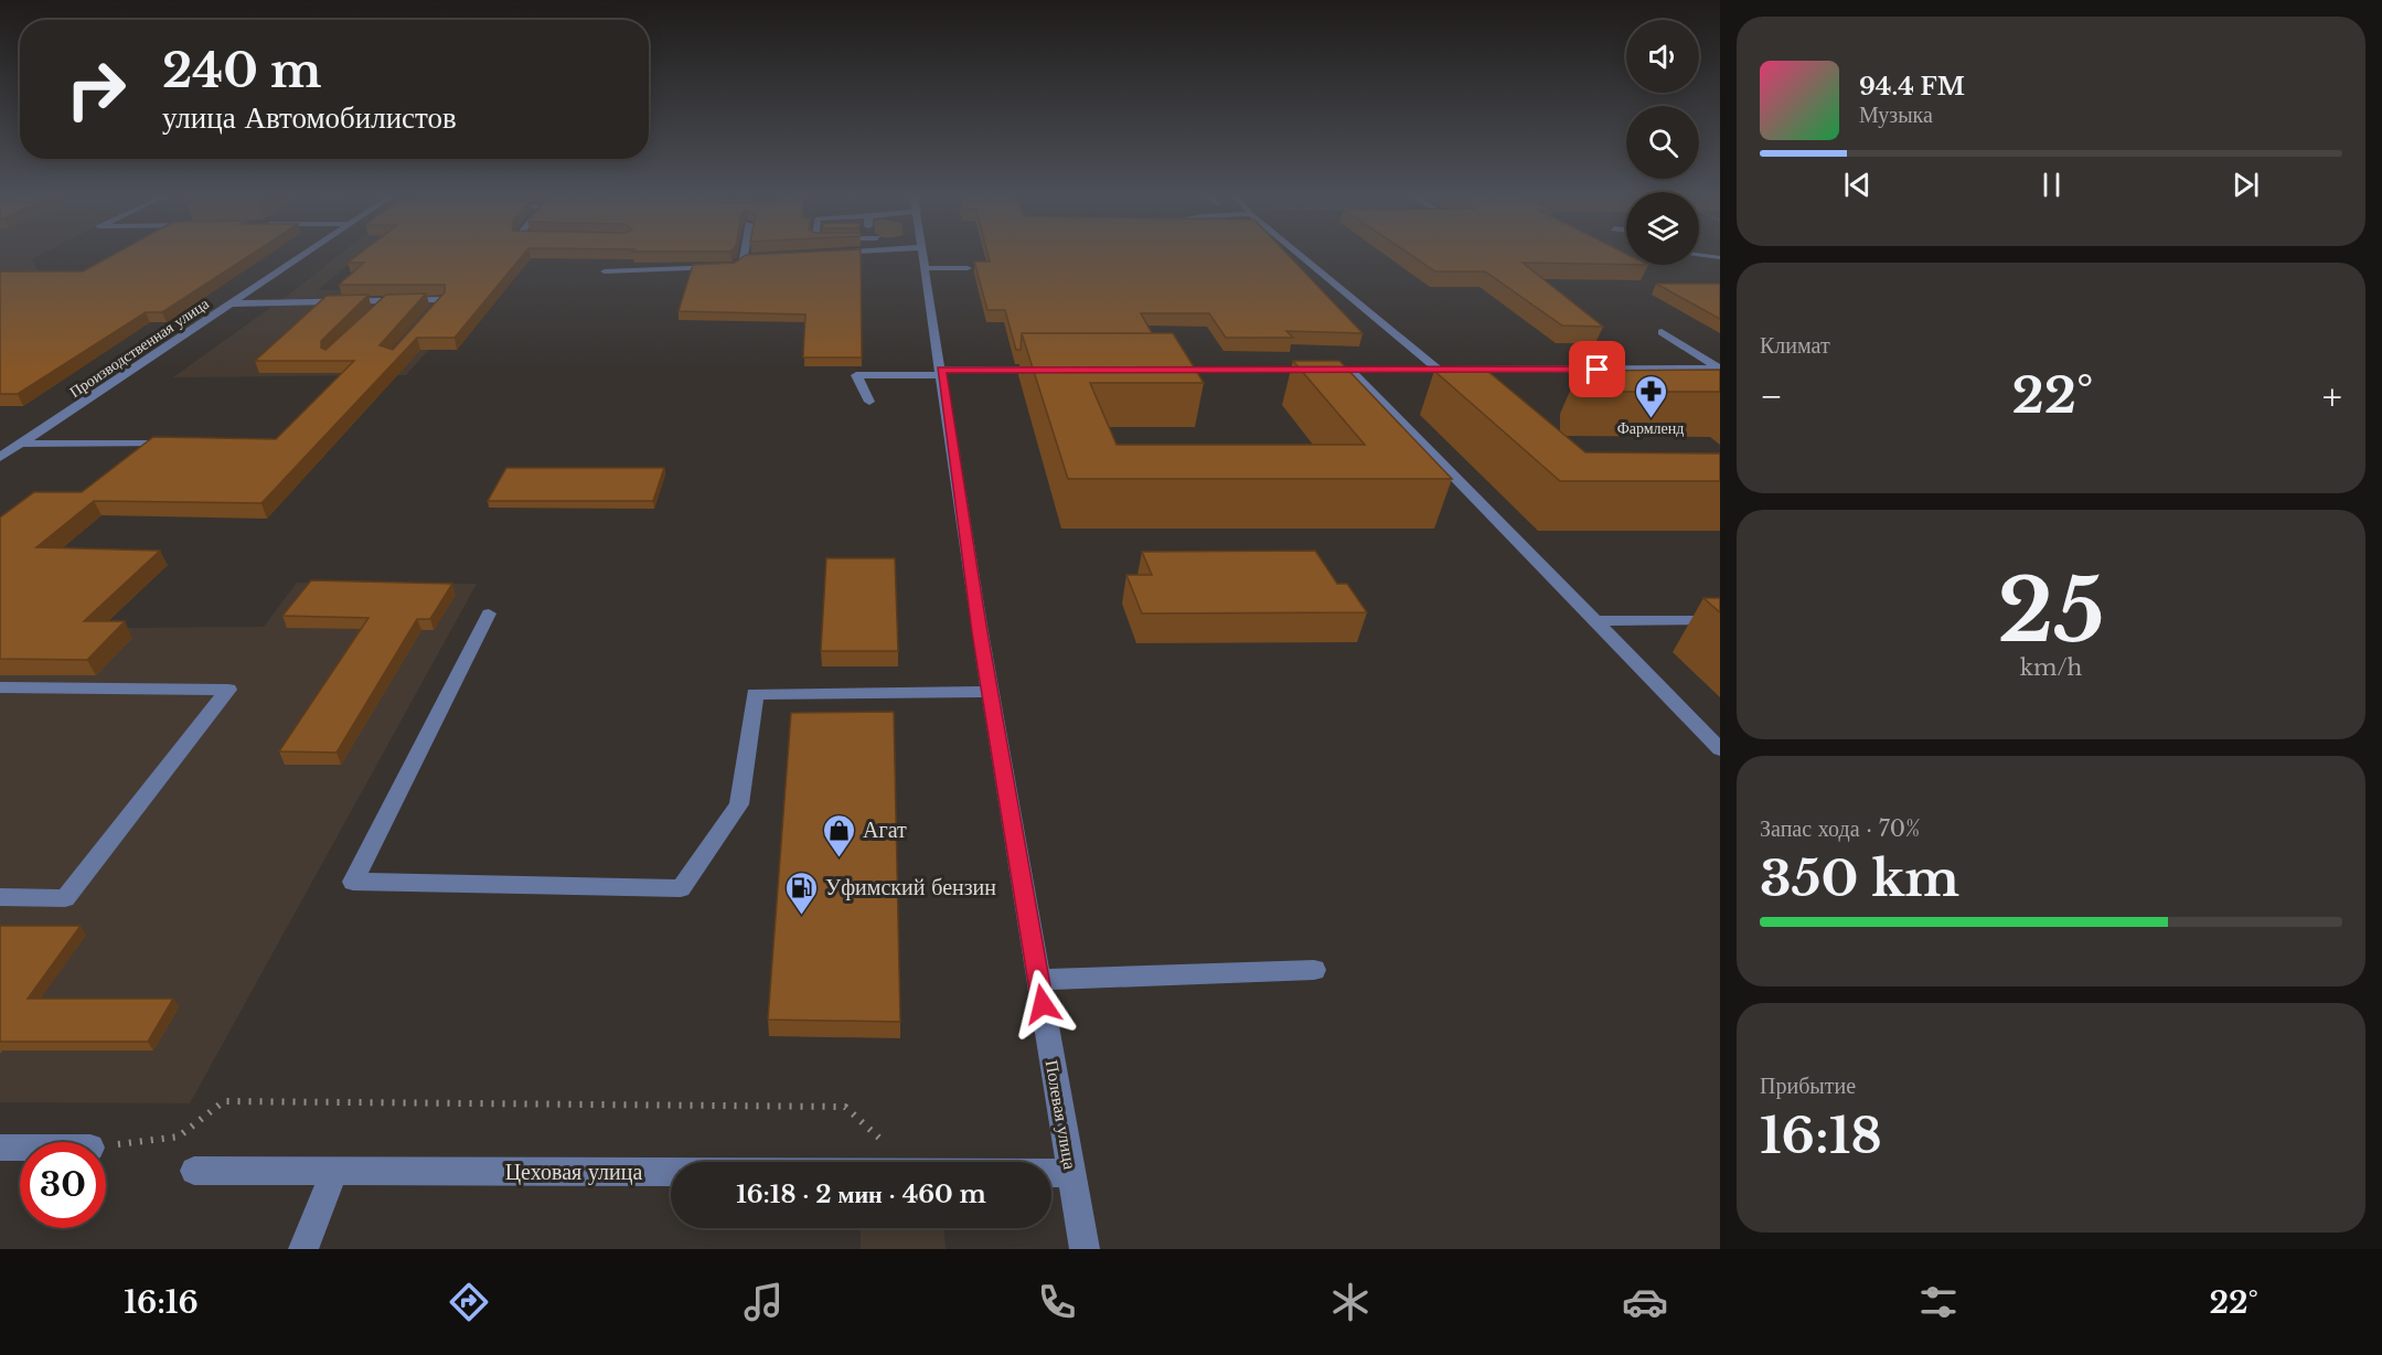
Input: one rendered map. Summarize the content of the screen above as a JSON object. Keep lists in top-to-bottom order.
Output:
{
  "streets": {
    "street": ["Производственная улица", "Полевая улица", "Цеховая улица"]
  },
  "crossings": [
    ["Полевая улица", "Цеховая улица"]
  ],
  "places": {
    "pharmacy": ["Фармленд"],
    "shop": ["Агат"],
    "fuel station": ["Уфимский бензин"]
  },
  "page": {
    "turn": ["240 m", "улица Автомобилистов"],
    "song": ["94.4 FM", "Музыка"],
    "tile": [
      "Климат",
      ["25", "km/h"],
      ["Запас хода · 70%", "350 km"],
      ["Прибытие", "16:18"]
    ],
    "heat": ["−", "22°", "+"],
    "limit": "30",
    "trip": "16:18 · 2 мин · 460 m",
    "tabs": ["16:16", "22°"]
  }
}
